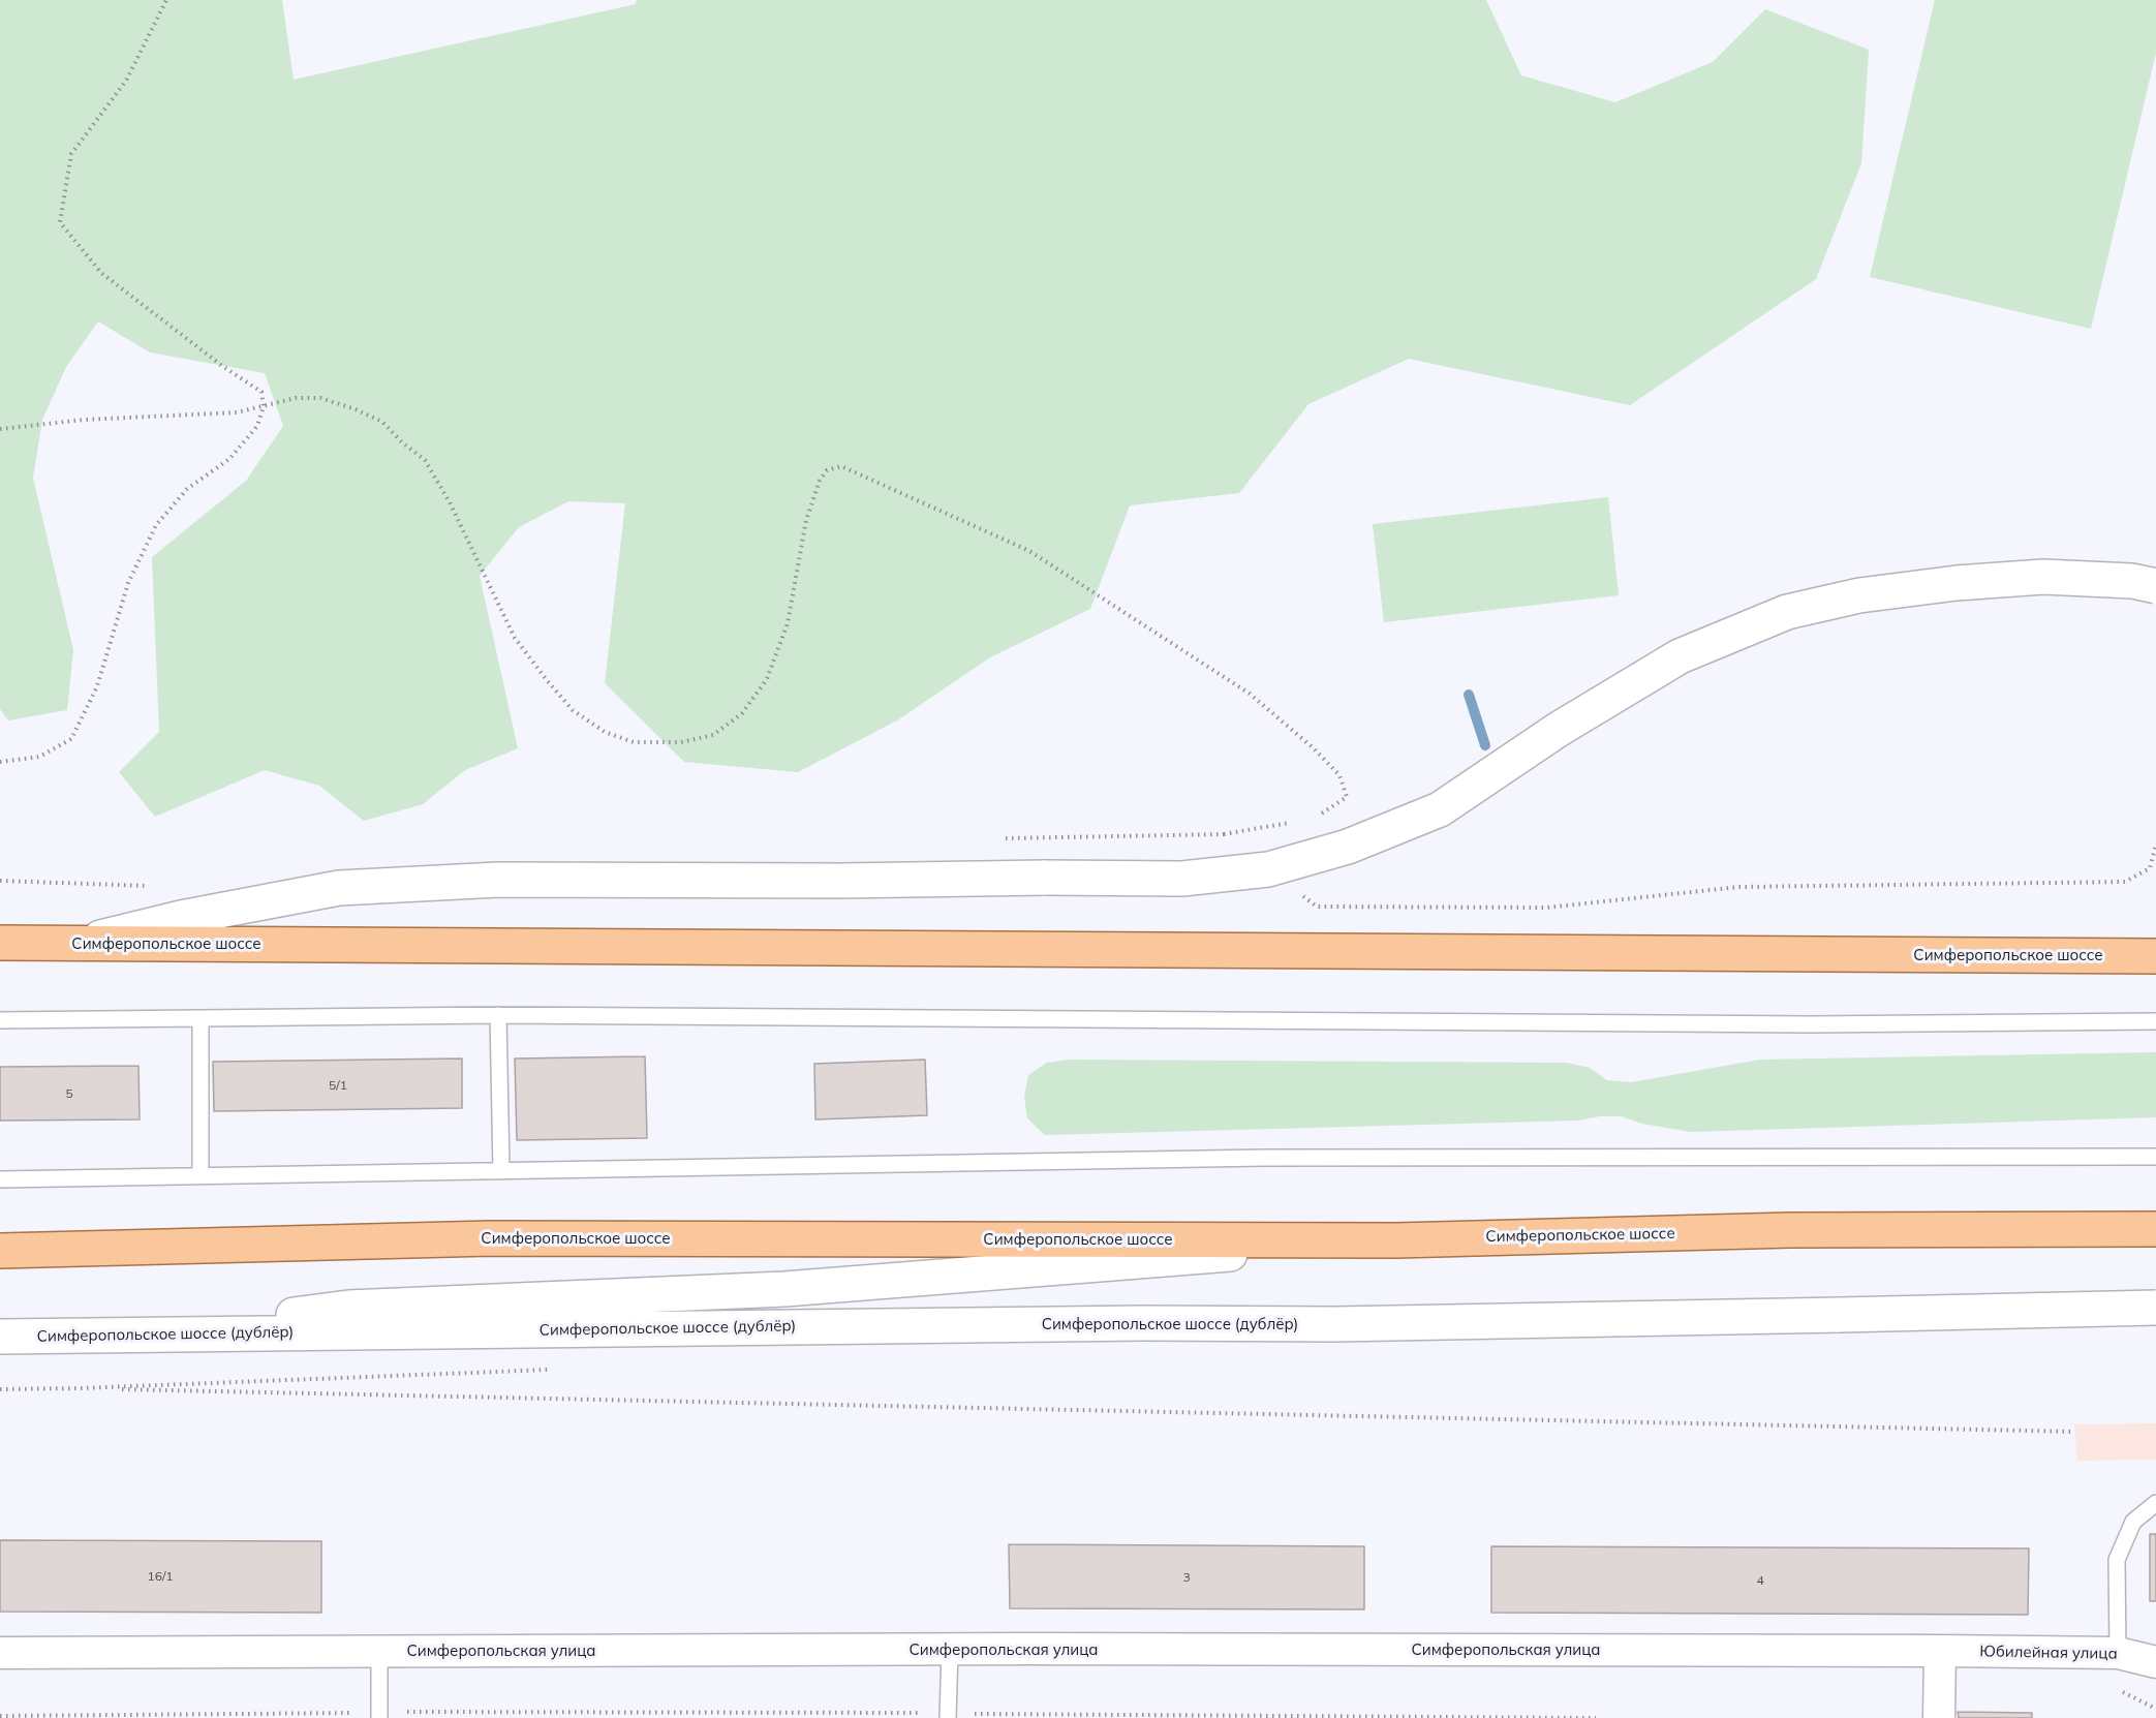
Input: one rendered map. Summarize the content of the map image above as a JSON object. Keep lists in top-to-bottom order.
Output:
{
  "streets": {
    "main road": ["Симферопольское шоссе", "Симферопольское шоссе (дублёр)"],
    "street": ["Симферопольская улица", "Юбилейная улица"]
  },
  "crossings": [
    ["Симферопольская улица", "Юбилейная улица"]
  ],
  "house_numbers": [
    "5/1",
    "5",
    "16/1",
    "3",
    "4"
  ]
}
